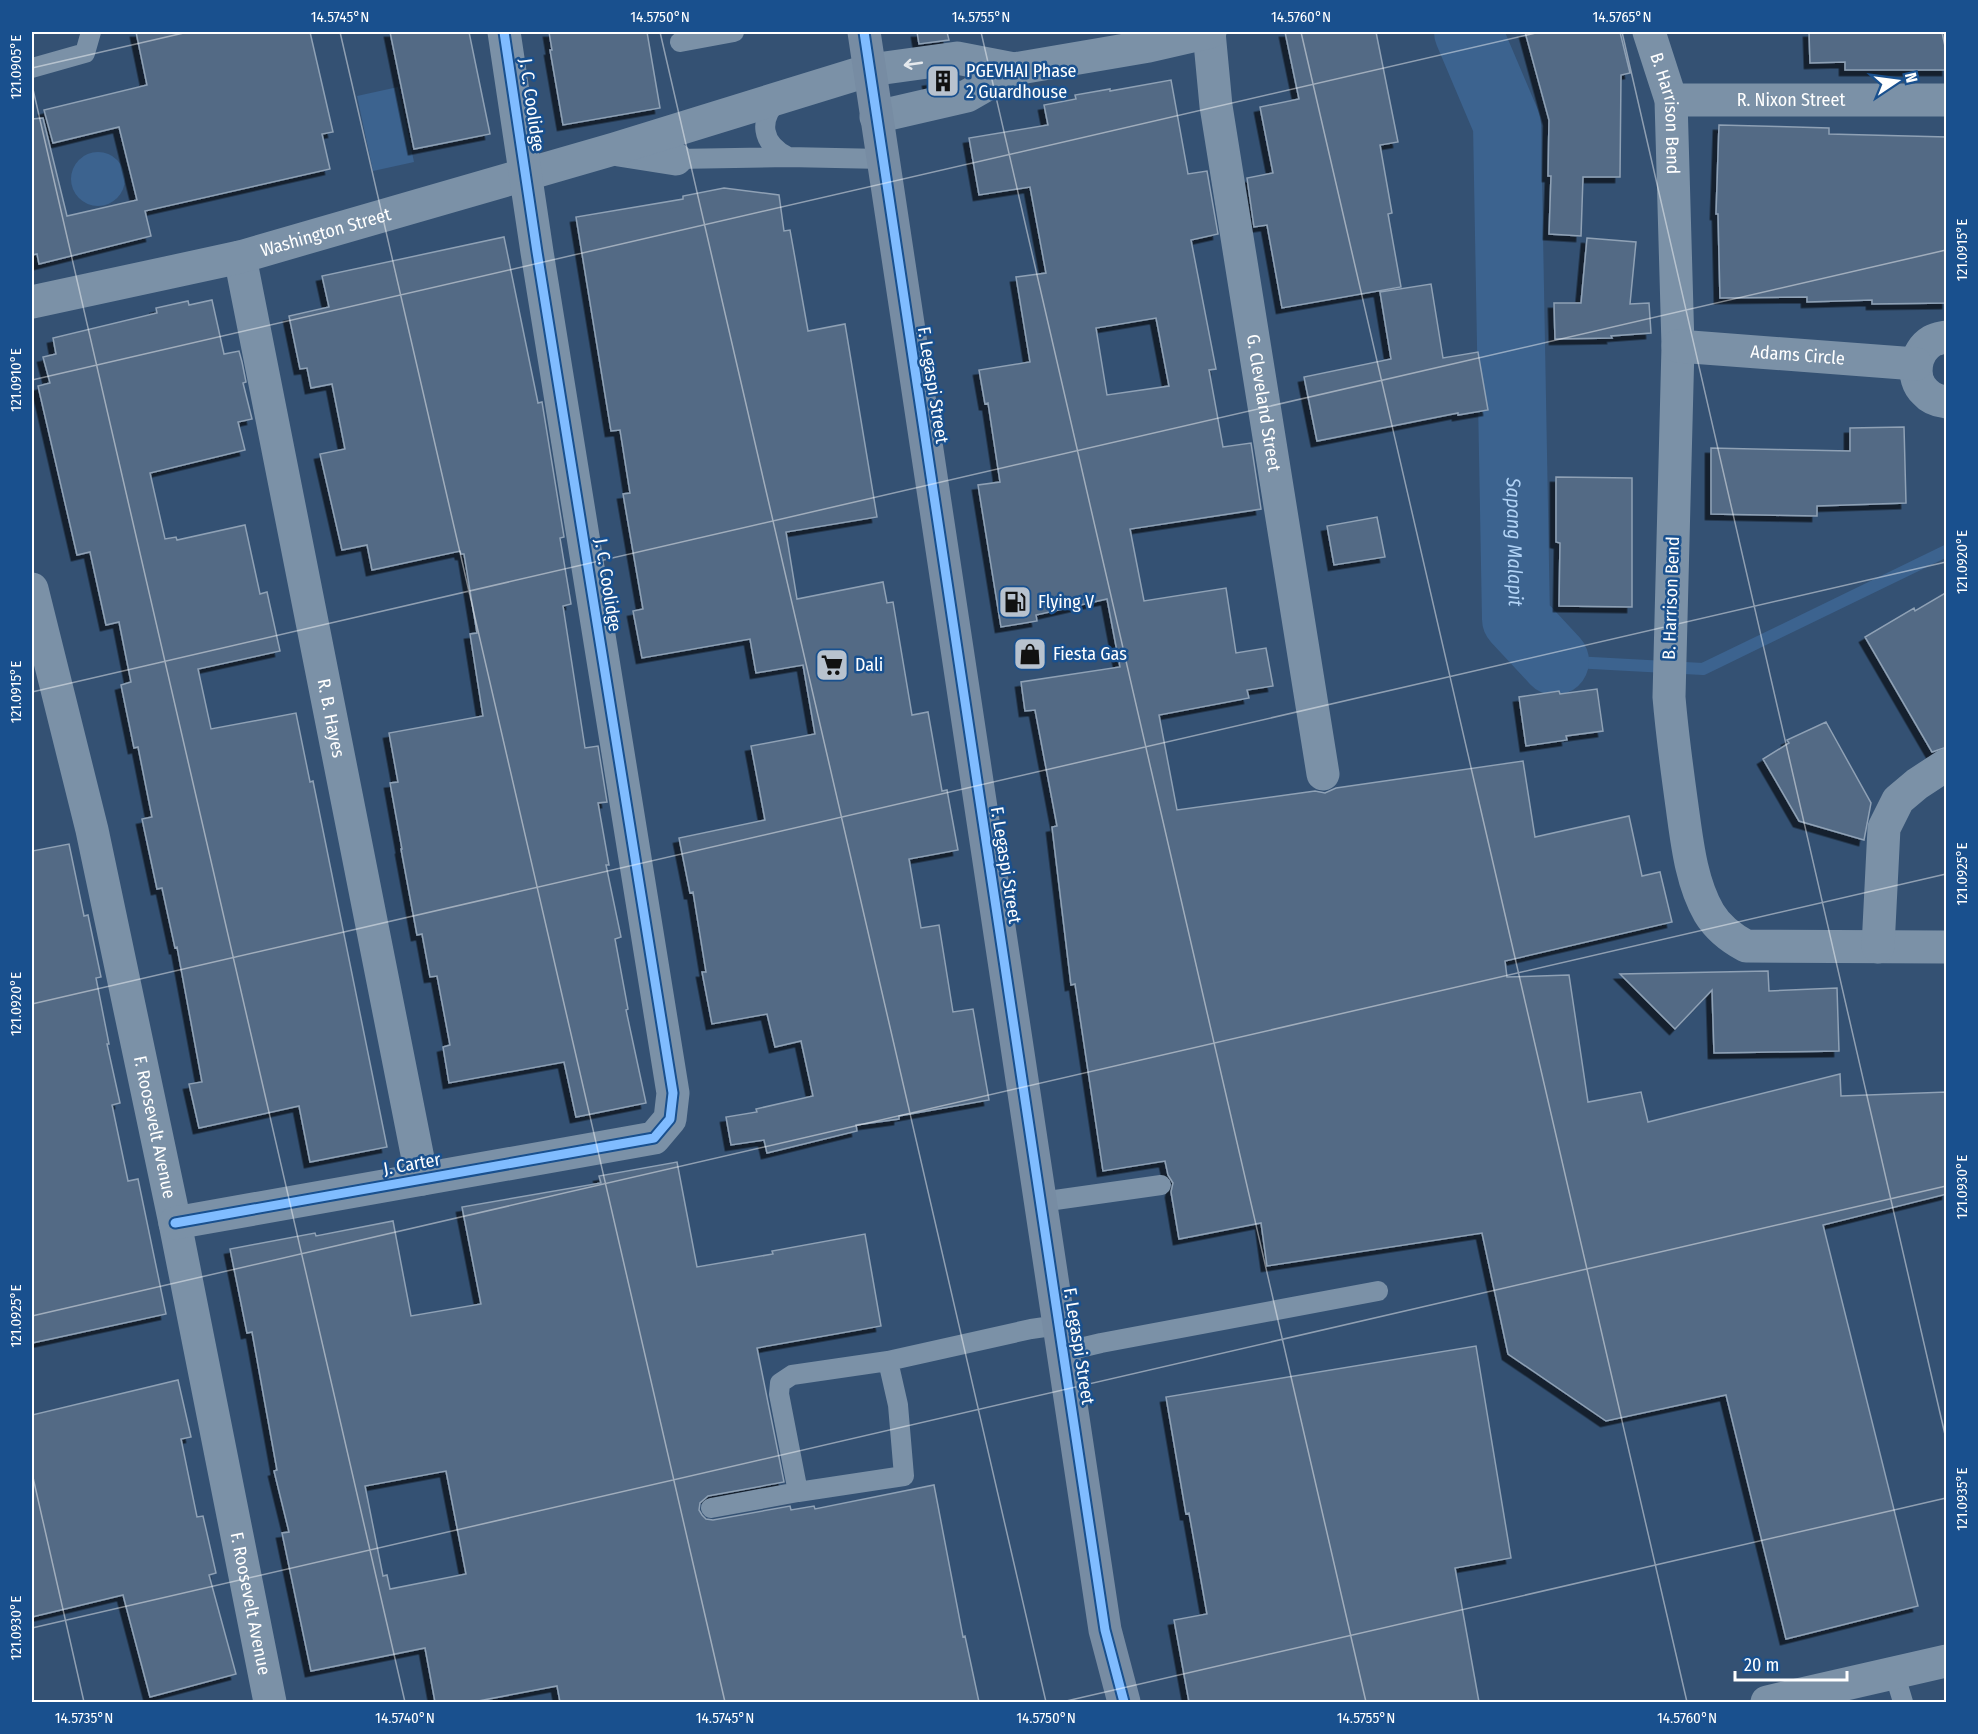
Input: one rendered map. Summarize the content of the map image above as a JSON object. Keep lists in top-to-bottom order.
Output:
{
  "streets": {
    "main road": ["F. Legaspi Street"],
    "street": [
      "R. Nixon Street",
      "J. C. Coolidge",
      "B. Harrison Bend",
      "Washington Street",
      "Adams Circle",
      "G. Cleveland Street",
      "R. B. Hayes",
      "F. Roosevelt Avenue",
      "J. Carter"
    ]
  },
  "crossings": [
    ["R. Nixon Street", "B. Harrison Bend"],
    ["J. C. Coolidge", "Washington Street"],
    ["J. C. Coolidge", "J. Carter"],
    ["B. Harrison Bend", "Adams Circle"],
    ["Washington Street", "F. Legaspi Street"],
    ["Washington Street", "G. Cleveland Street"],
    ["Washington Street", "R. B. Hayes"],
    ["R. B. Hayes", "J. Carter"],
    ["F. Roosevelt Avenue", "J. Carter"]
  ],
  "water": ["Sapang Malapit"],
  "places": {
    "building": ["PGEVHAI Phase 2 Guardhouse"],
    "fuel station": ["Flying V"],
    "shop": ["Fiesta Gas"],
    "supermarket": ["Dali"]
  },
  "scale_bar": "20 m",
  "north": "right",
  "coordinates": [
    "14.5745°N",
    "14.5750°N",
    "14.5755°N",
    "14.5760°N",
    "14.5765°N",
    "121.0905°E",
    "121.0915°E",
    "121.0910°E",
    "121.0920°E",
    "121.0925°E",
    "121.0930°E",
    "121.0935°E",
    "14.5735°N",
    "14.5740°N"
  ]
}
